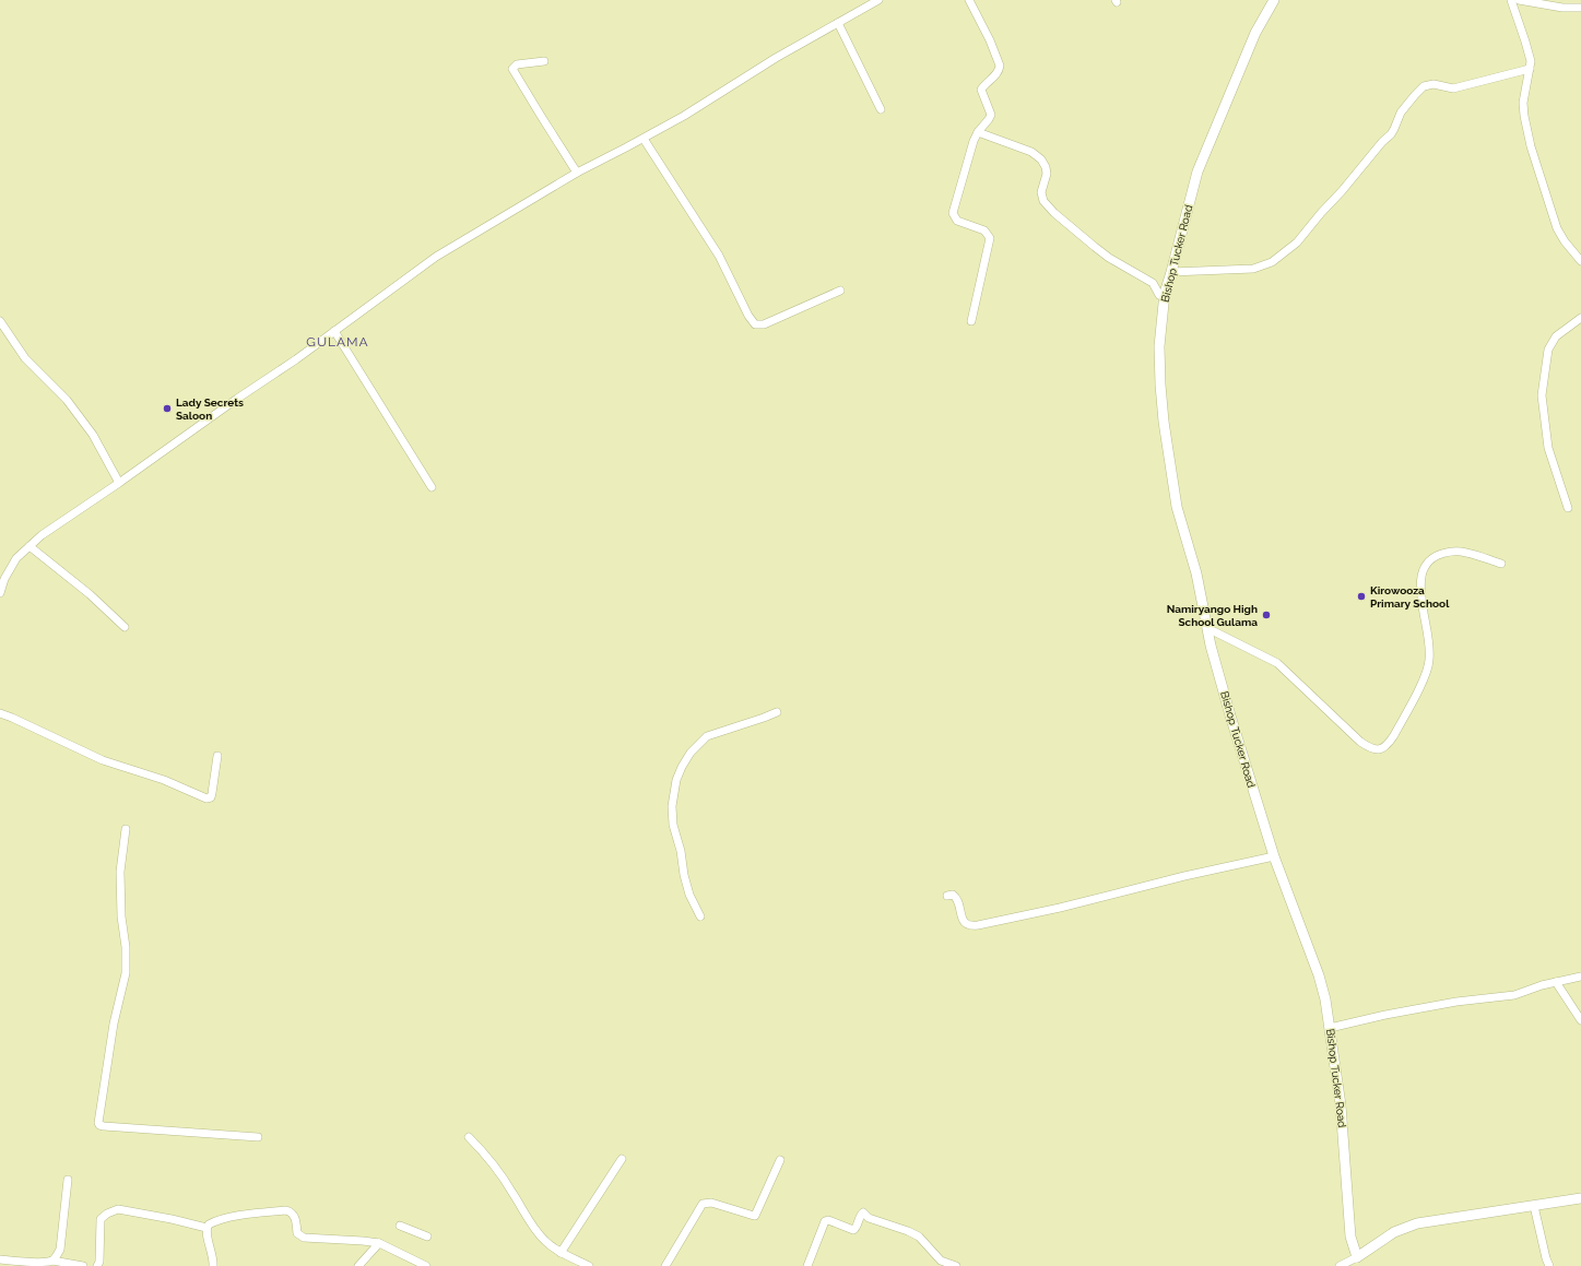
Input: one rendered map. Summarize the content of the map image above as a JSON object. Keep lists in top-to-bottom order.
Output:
{
  "streets": {
    "main road": ["Bishop Tucker Road"]
  },
  "districts": ["GULAMA"],
  "places": ["Lady Secrets Saloon", "Kirowooza Primary School", "Namiryango High School Gulama"]
}
